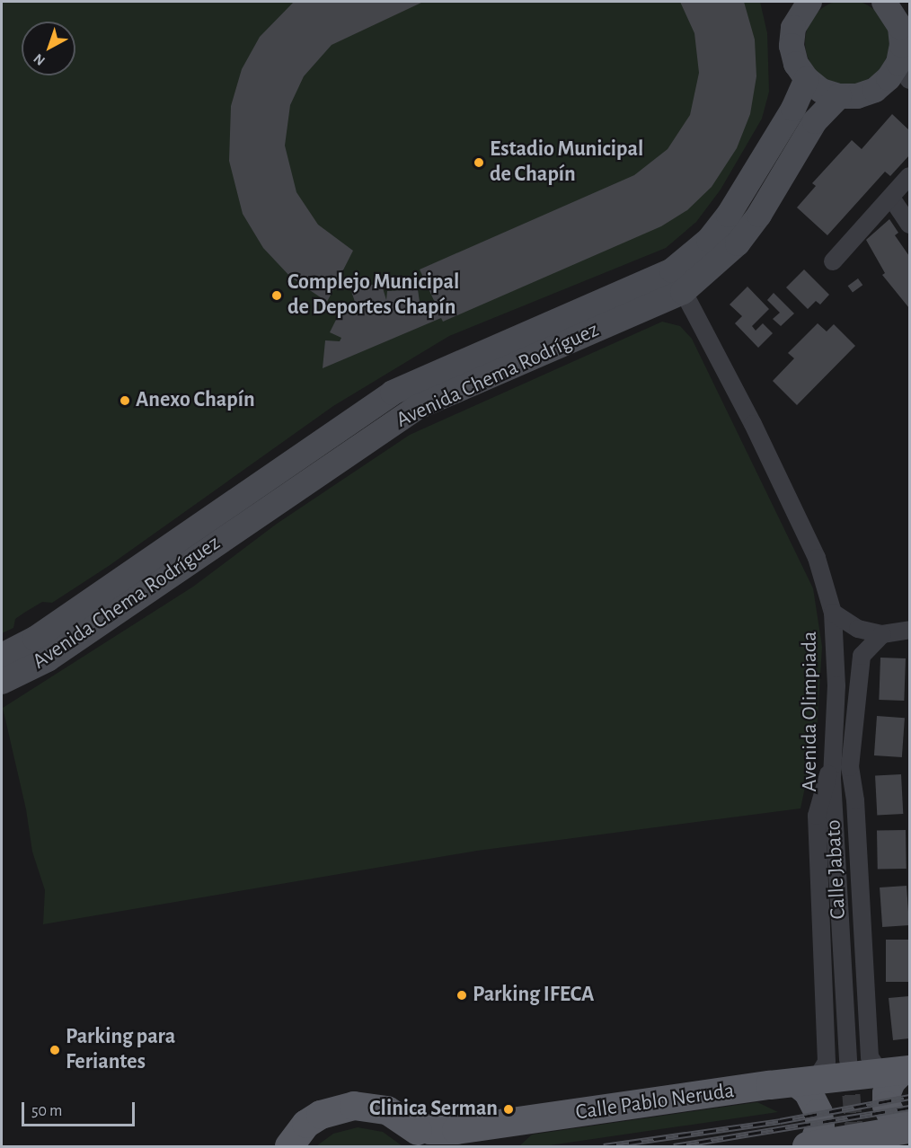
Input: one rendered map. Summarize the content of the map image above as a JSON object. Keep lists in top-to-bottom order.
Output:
{
  "streets": {
    "main road": ["Avenida Chema Rodríguez", "Calle Pablo Neruda"],
    "street": ["Avenida Olimpiada", "Calle Jabato"]
  },
  "crossings": [
    ["Avenida Chema Rodríguez", "Avenida Olimpiada"],
    ["Calle Jabato", "Calle Pablo Neruda"]
  ],
  "places": [
    "Estadio Municipal de Chapín",
    "Complejo Municipal de Deportes Chapín",
    "Anexo Chapín",
    "Parking IFECA",
    "Parking para Feriantes",
    "Clinica Serman"
  ],
  "scale_bar": "50 m",
  "north": "bottom left"
}
